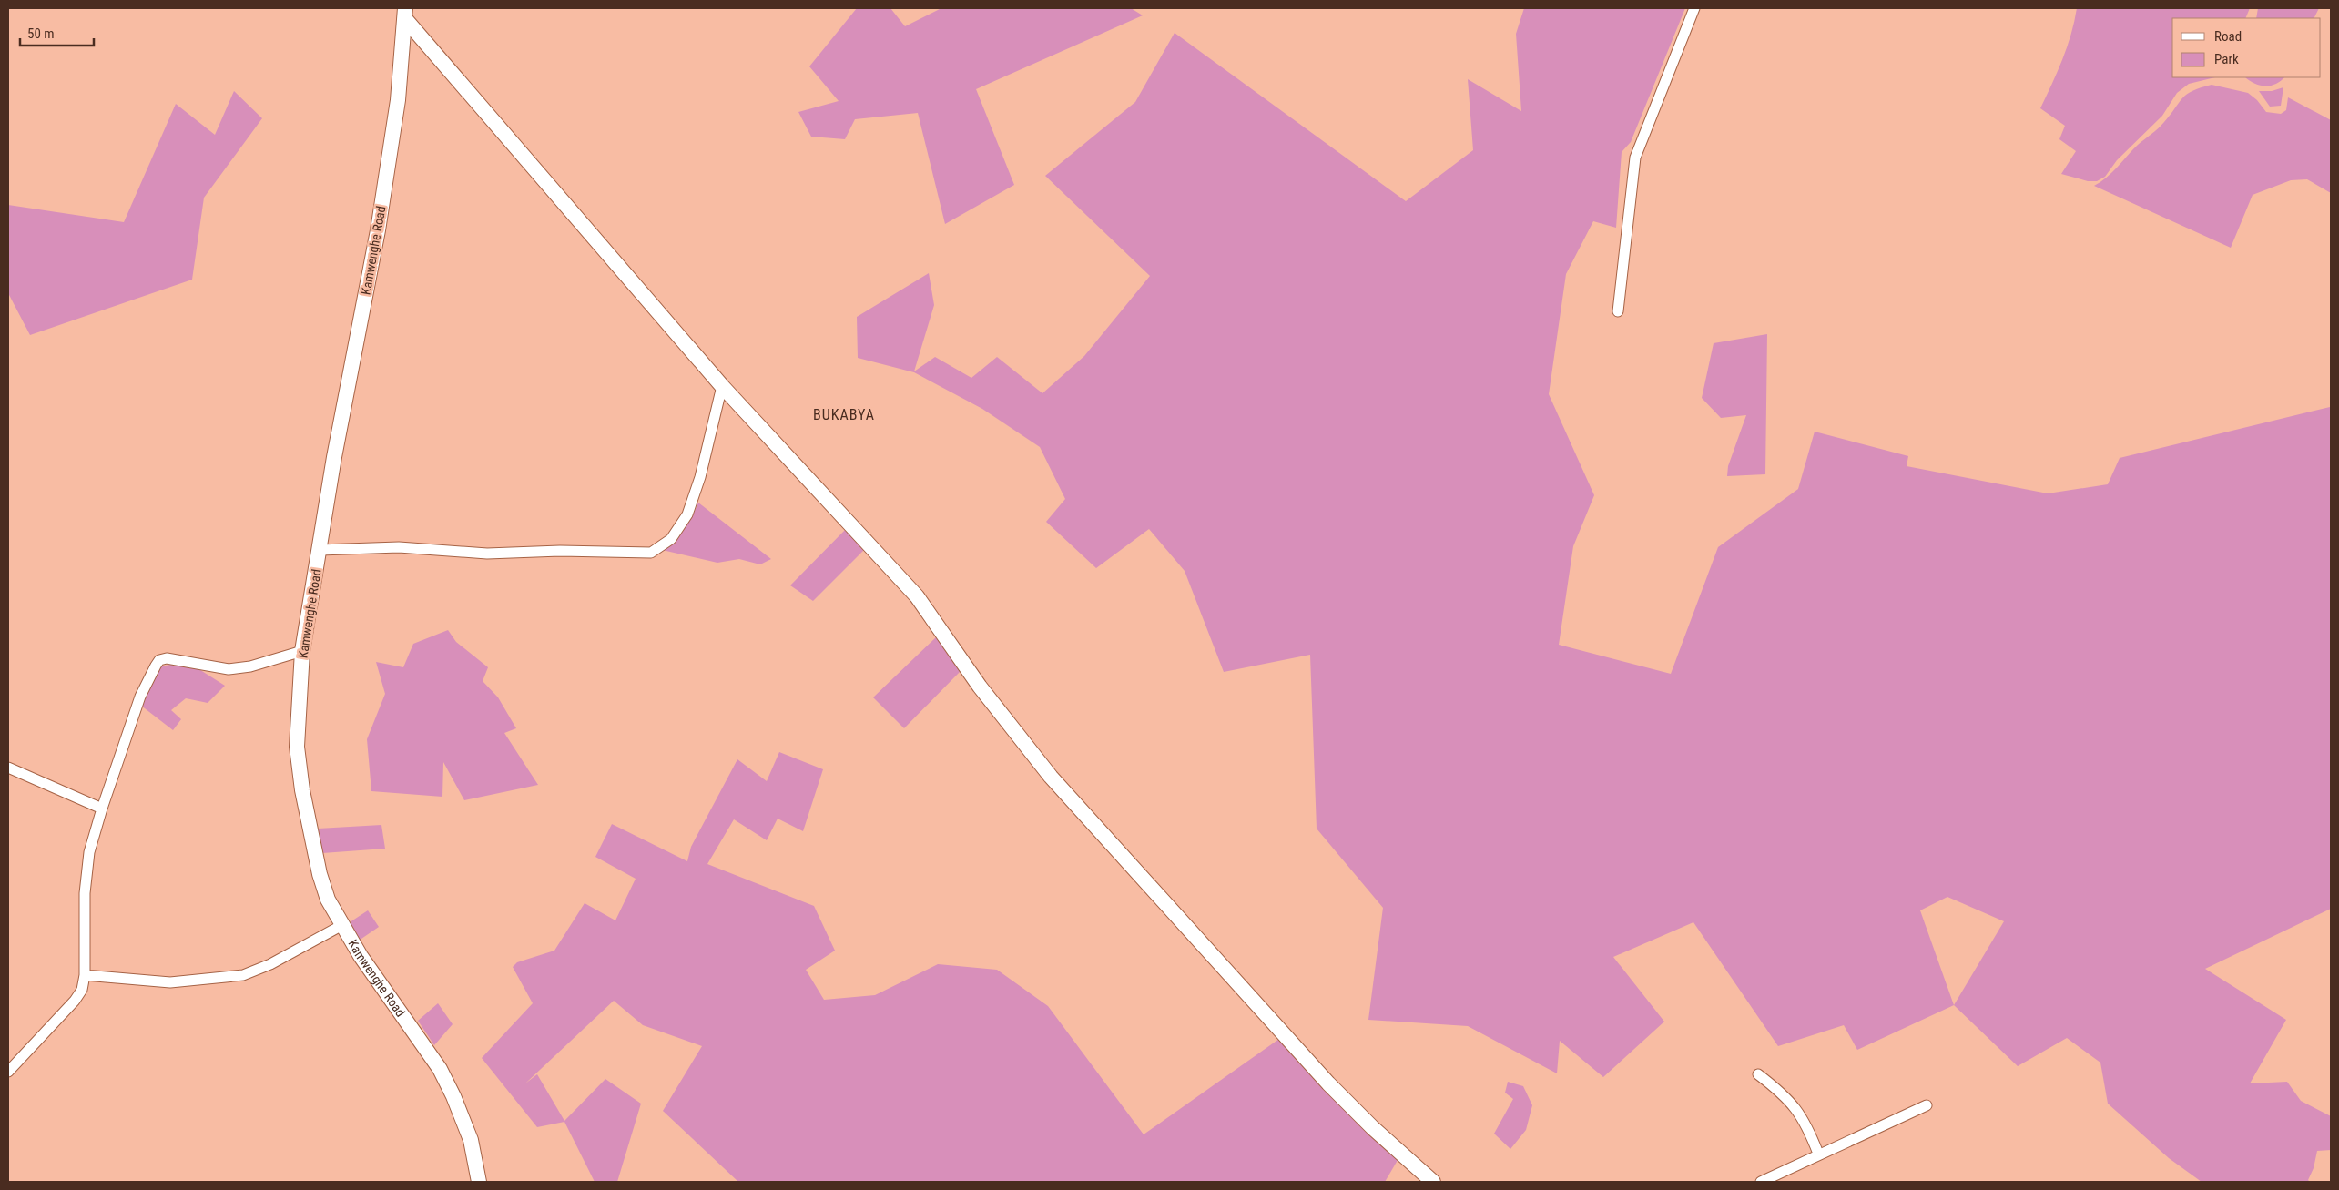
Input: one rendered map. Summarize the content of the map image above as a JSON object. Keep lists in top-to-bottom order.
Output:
{
  "streets": {
    "street": ["Kamwenghe Road"]
  },
  "districts": ["BUKABYA"],
  "legend": ["Road", "Park"],
  "scale_bar": "50 m"
}
